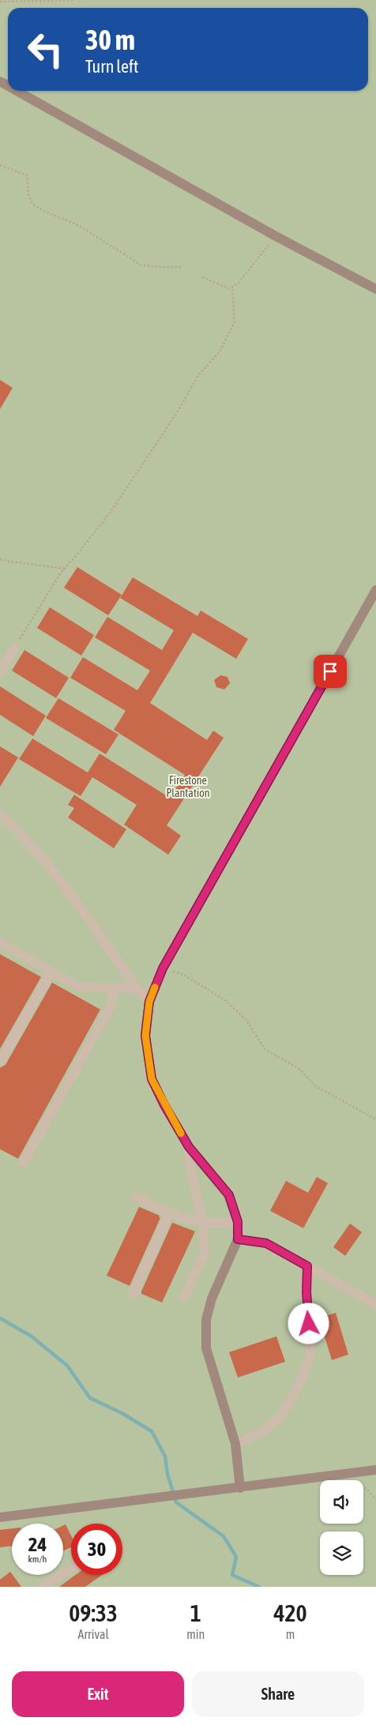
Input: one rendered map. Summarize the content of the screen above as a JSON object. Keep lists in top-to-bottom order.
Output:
{
  "parks": ["Firestone Plantation"],
  "page": {
    "turn": ["30 m", "Turn left"],
    "speed": "24 km/h",
    "limit": "30",
    "eta": [
      "09:33",
      "Arrival",
      "1",
      "min",
      "420",
      "m"
    ],
    "buttons": ["Exit", "Share"]
  }
}
